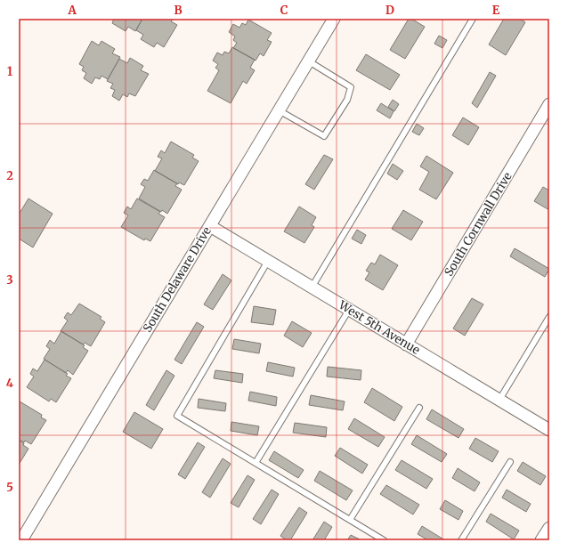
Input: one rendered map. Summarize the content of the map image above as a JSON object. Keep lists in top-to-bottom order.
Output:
{
  "streets": {
    "street": ["South Cornwall Drive", "South Delaware Drive", "West 5th Avenue"]
  },
  "crossings": [
    ["South Cornwall Drive", "West 5th Avenue"],
    ["South Delaware Drive", "West 5th Avenue"]
  ],
  "grid": {
    "columns": [
      "A",
      "B",
      "C",
      "D",
      "E"
    ],
    "rows": [
      "1",
      "2",
      "3",
      "4",
      "5"
    ]
  }
}
